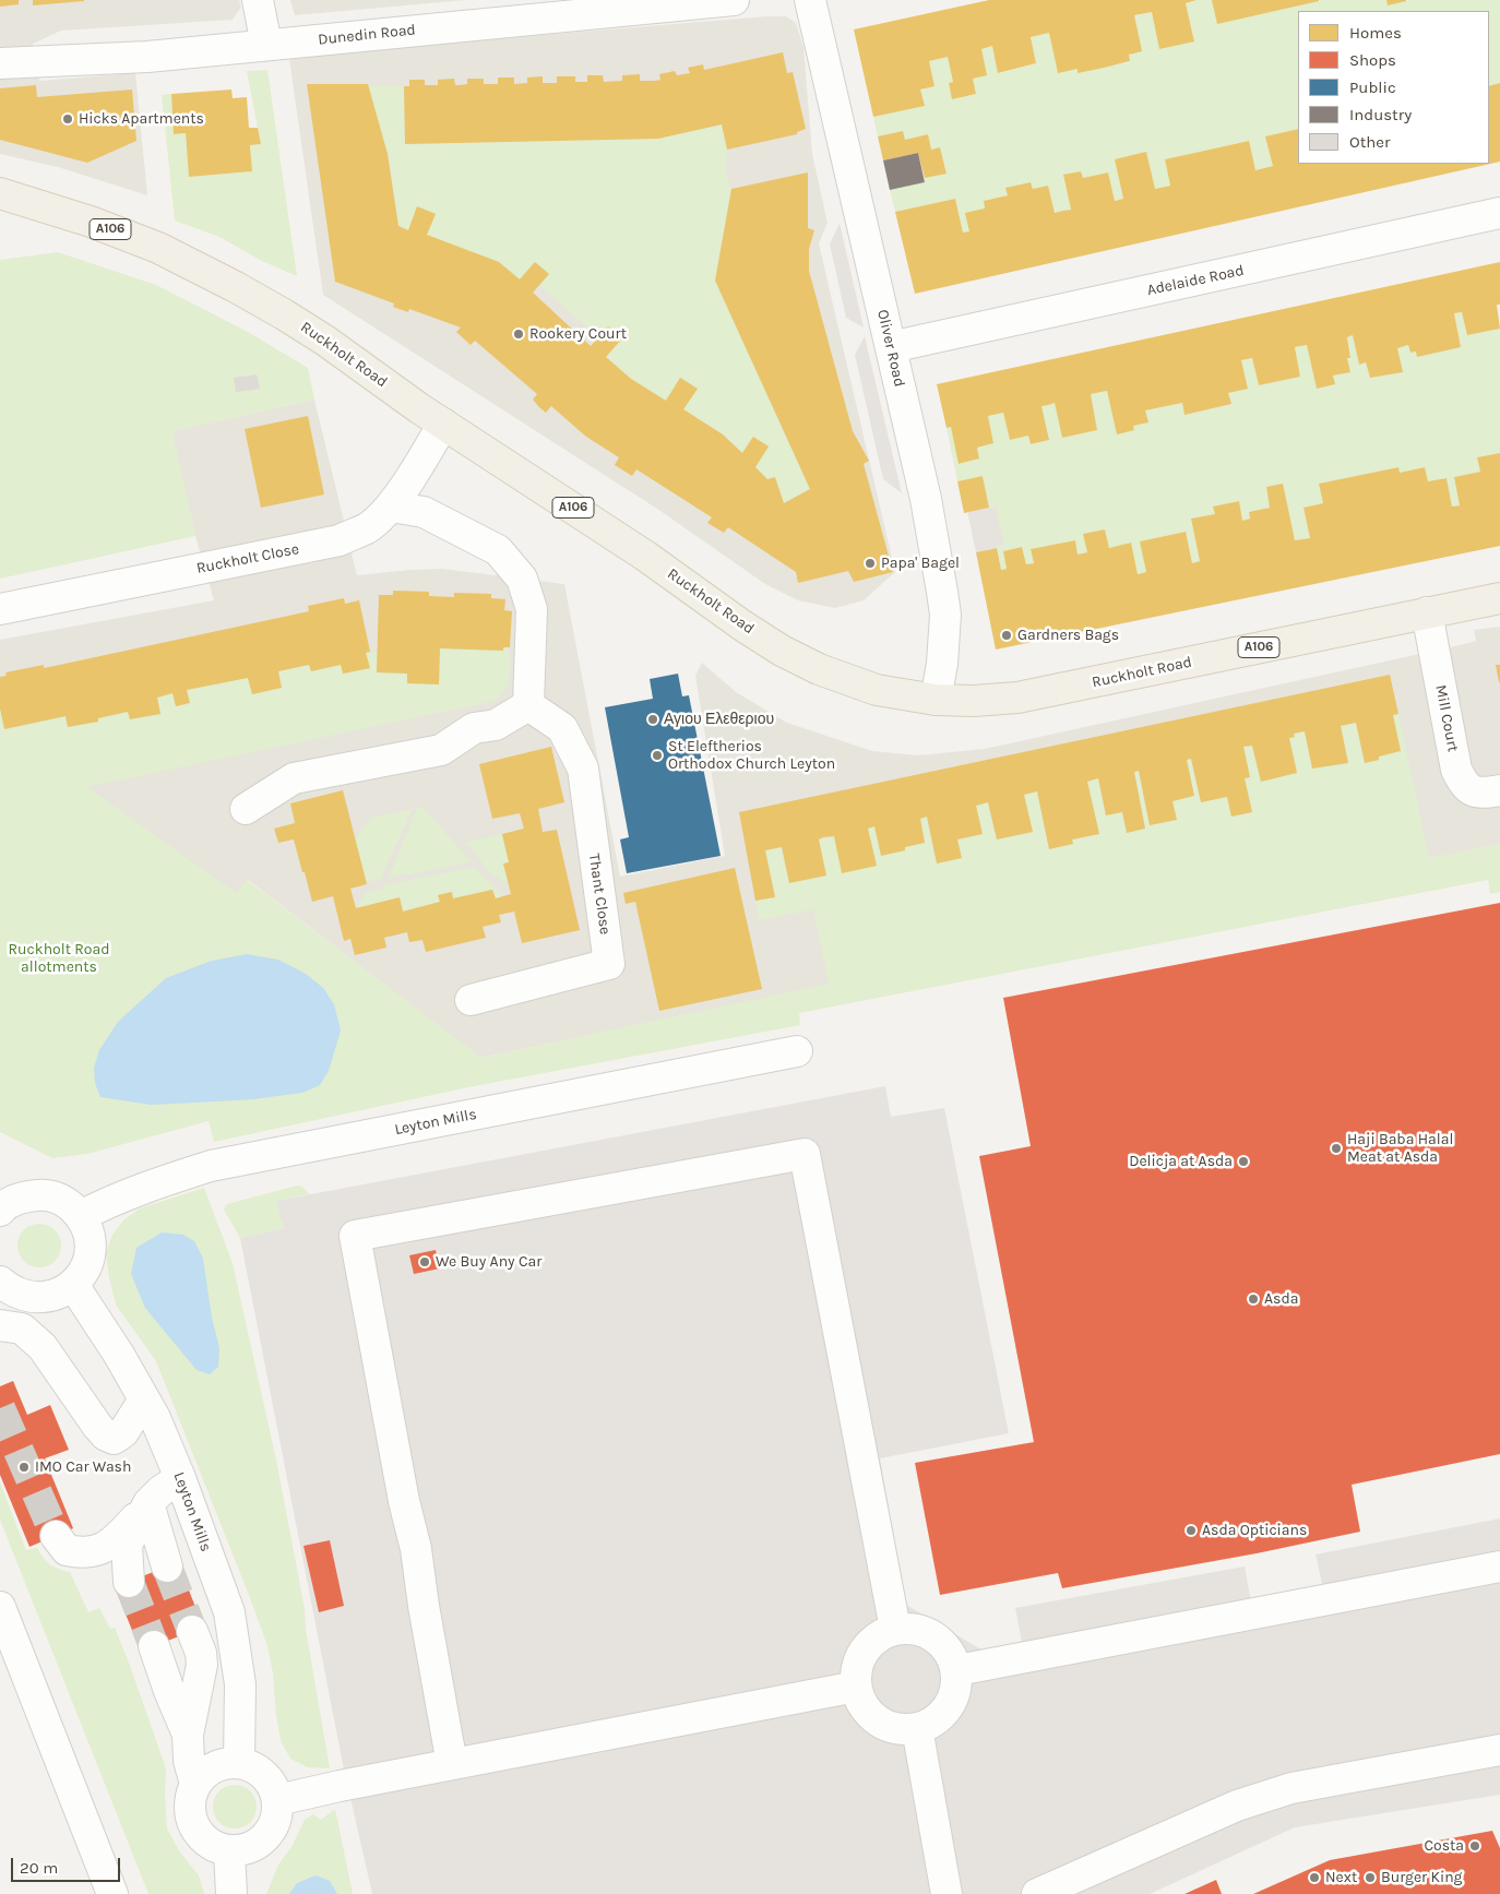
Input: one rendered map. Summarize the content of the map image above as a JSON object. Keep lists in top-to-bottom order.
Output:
{
  "streets": {
    "main road": ["A106", "Ruckholt Road"],
    "street": [
      "Dunedin Road",
      "Adelaide Road",
      "Oliver Road",
      "Ruckholt Close",
      "Mill Court",
      "Thant Close",
      "Leyton Mills"
    ]
  },
  "crossings": [
    ["Adelaide Road", "Oliver Road"],
    ["Oliver Road", "Ruckholt Road"],
    ["Ruckholt Road", "Ruckholt Close"],
    ["Ruckholt Road", "Mill Court"]
  ],
  "parks": ["Ruckholt Road allotments"],
  "places": [
    "Hicks Apartments",
    "Rookery Court",
    "Papa' Bagel",
    "Gardners Bags",
    "Αγιου Ελεθεριου",
    "St Eleftherios Orthodox Church Leyton",
    "Haji Baba Halal Meat at Asda",
    "Delicja at Asda",
    "We Buy Any Car",
    "Asda",
    "IMO Car Wash",
    "Asda Opticians",
    "Costa",
    "Next",
    "Burger King"
  ],
  "legend": [
    "Homes",
    "Shops",
    "Public",
    "Industry",
    "Other"
  ],
  "scale_bar": "20 m"
}
